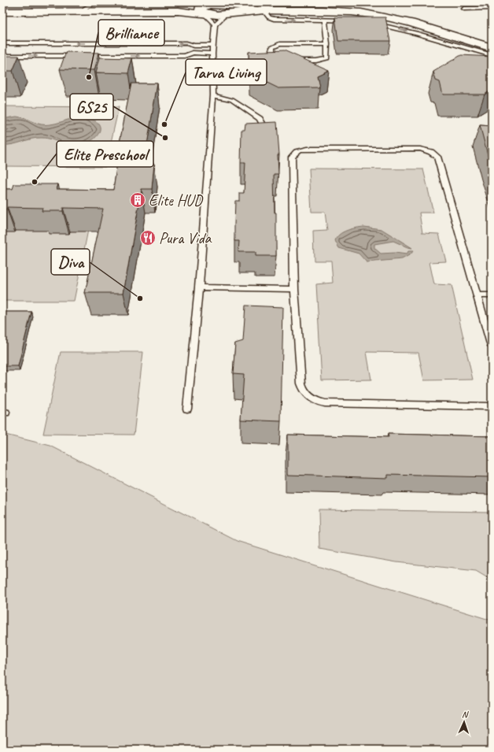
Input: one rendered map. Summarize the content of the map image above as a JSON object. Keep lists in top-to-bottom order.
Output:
{
  "places": {
    "other": [
      "Brilliance",
      "Tarva Living",
      "GS25",
      "Elite Preschool",
      "Diva"
    ],
    "building": ["Elite HUD"],
    "restaurant": ["Pura Vida"]
  },
  "north": "top"
}
